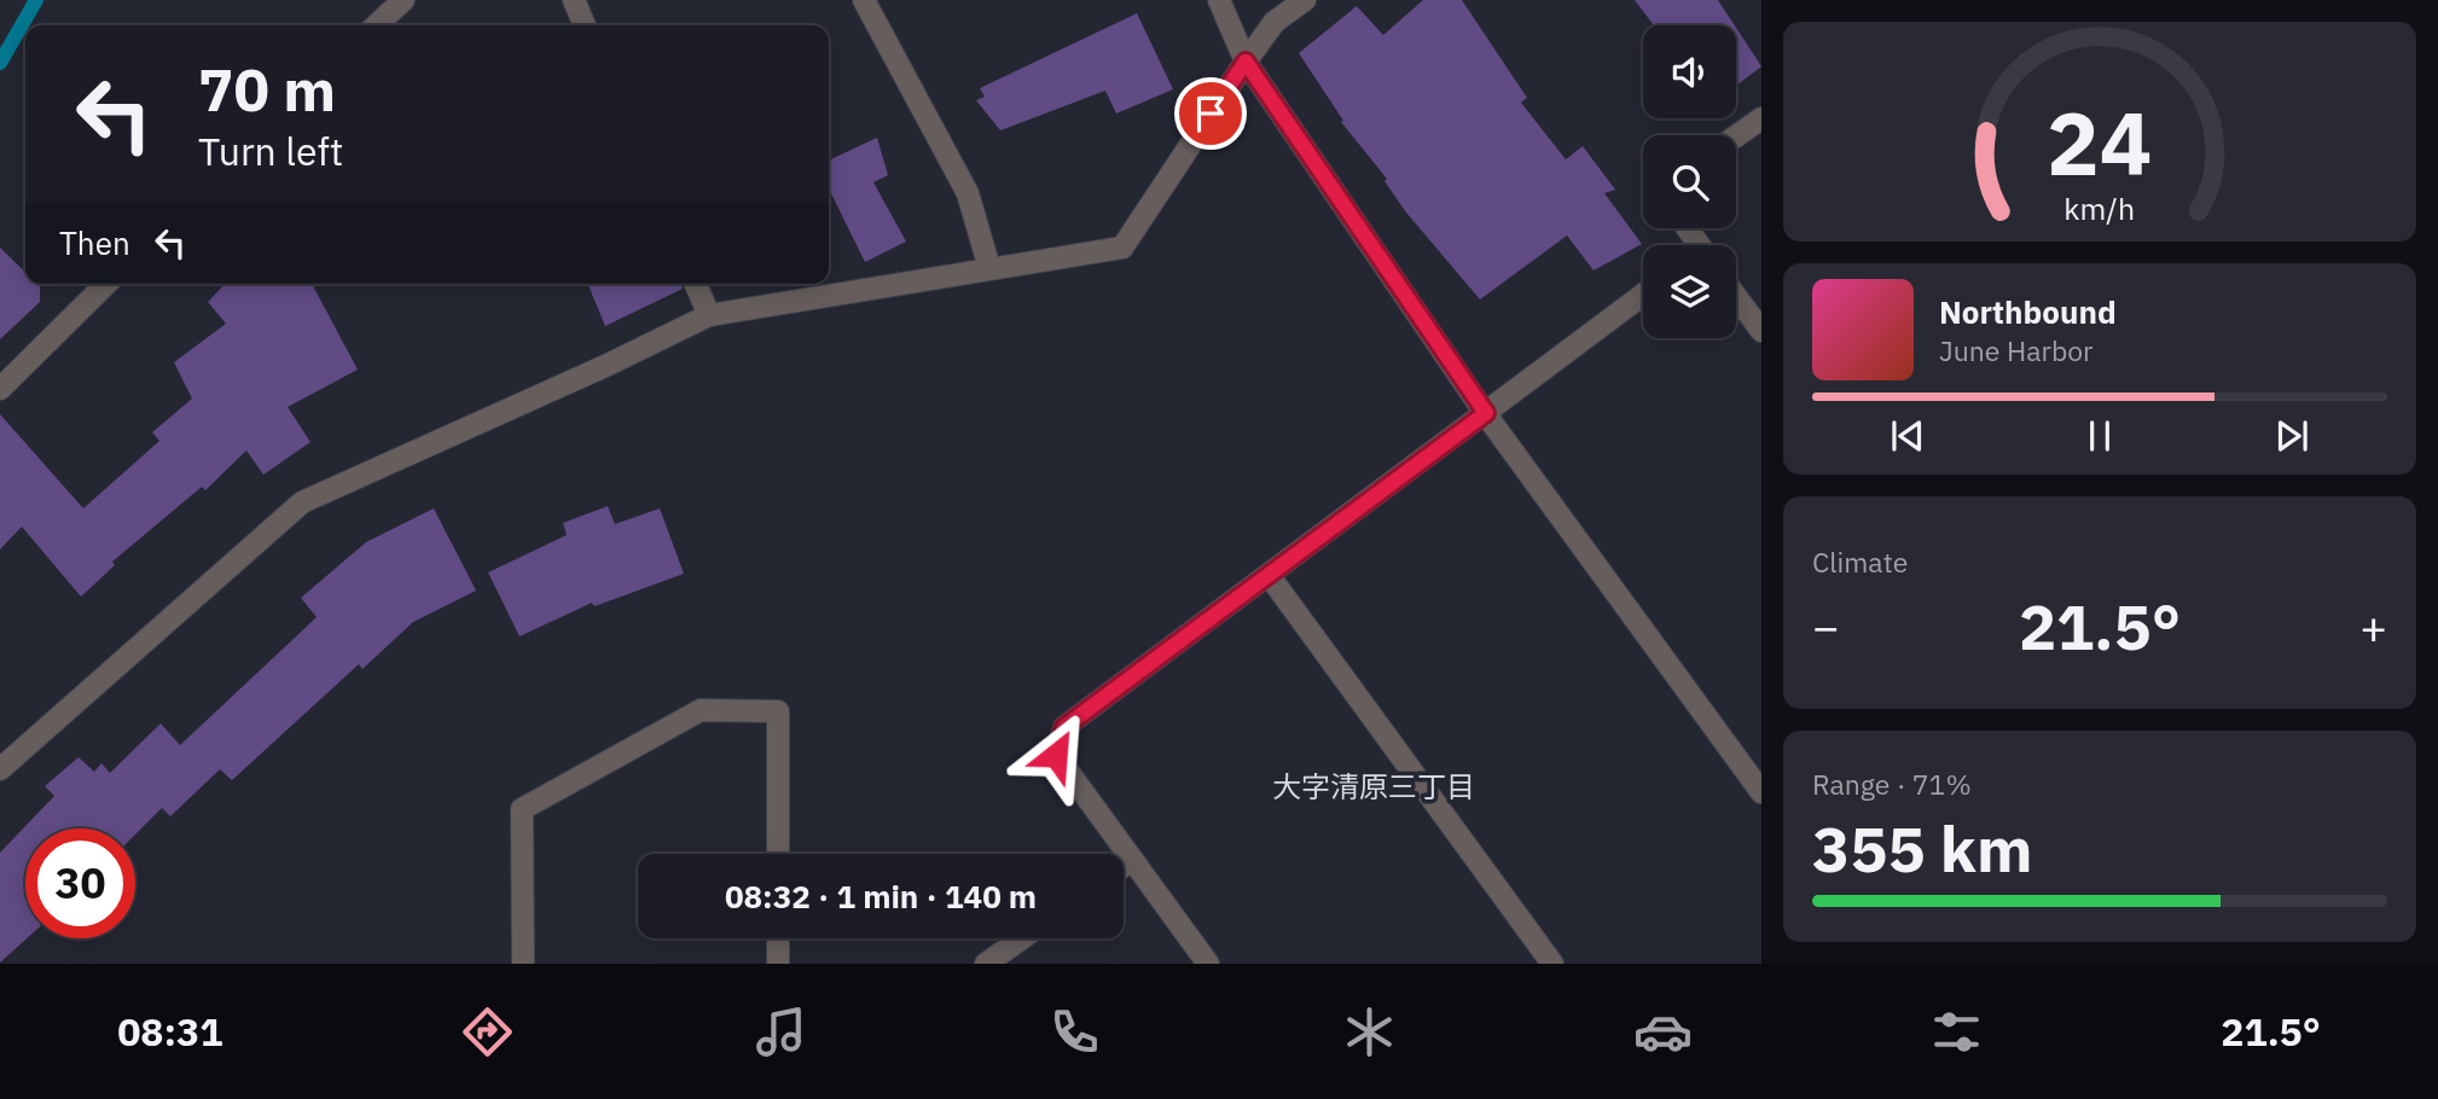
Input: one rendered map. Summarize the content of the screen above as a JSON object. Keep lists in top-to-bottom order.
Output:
{
  "districts": ["大字清原三丁目"],
  "page": {
    "turn": ["70 m", "Turn left"],
    "then": "Then",
    "song": ["Northbound", "June Harbor"],
    "tile": [
      "Climate",
      ["Range · 71%", "355 km"]
    ],
    "heat": ["−", "21.5°", "+"],
    "limit": "30",
    "trip": "08:32 · 1 min · 140 m",
    "tabs": ["08:31", "21.5°"],
    "gauge": ["24", "km/h"]
  }
}
